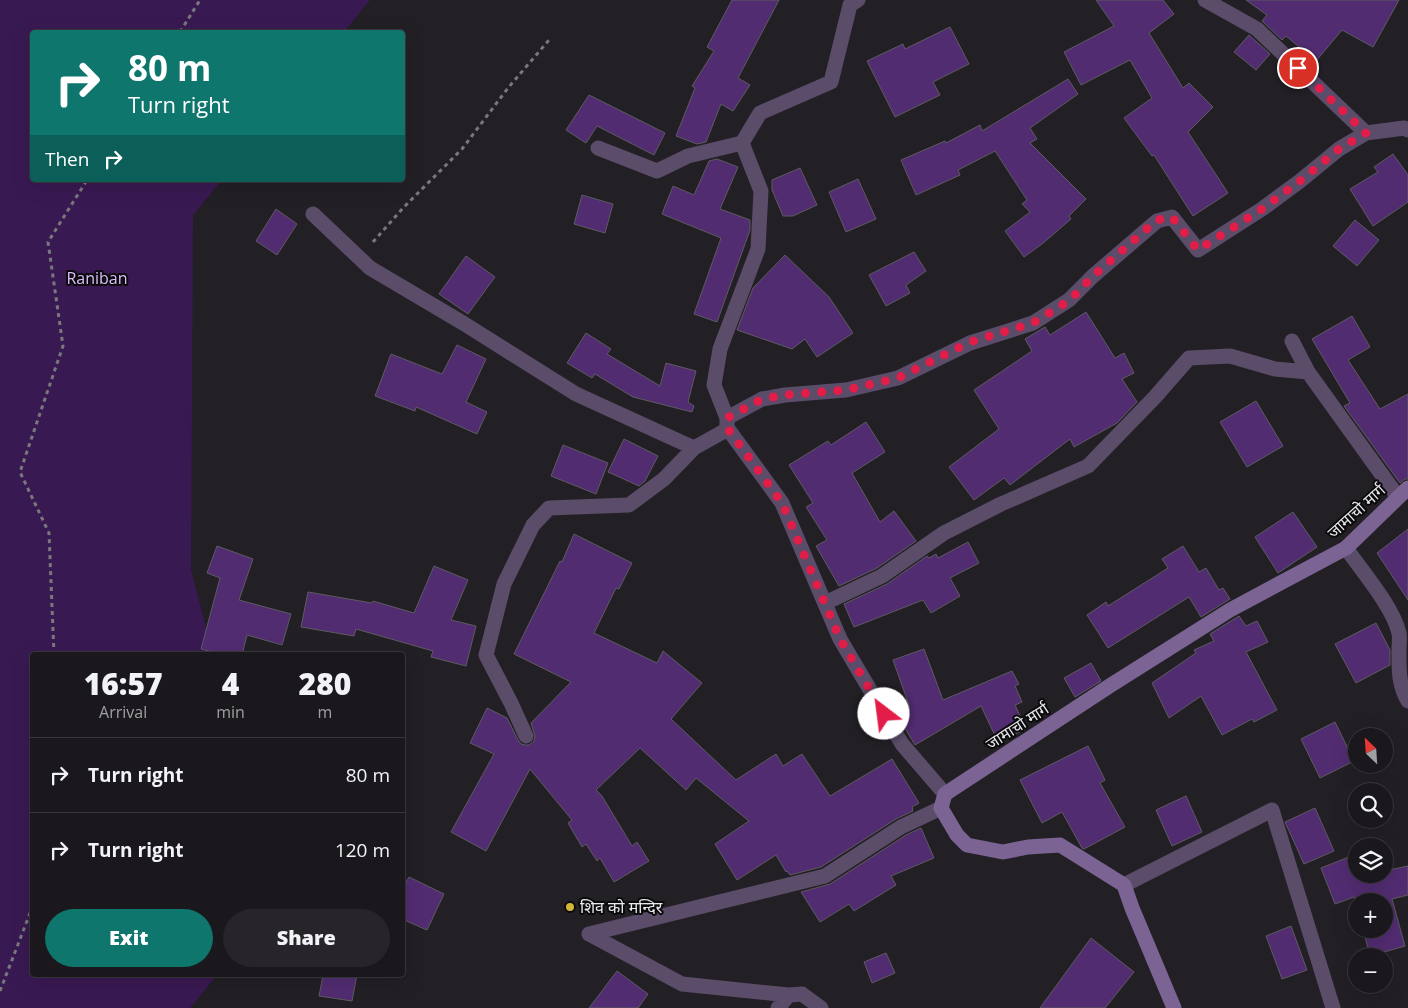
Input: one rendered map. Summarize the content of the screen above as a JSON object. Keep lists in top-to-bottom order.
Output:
{
  "streets": {
    "street": ["जामाचो मार्ग"]
  },
  "parks": ["Raniban"],
  "places": ["शिव को मन्दिर"],
  "north": "top left",
  "page": {
    "turn": ["80 m", "Turn right"],
    "then": "Then",
    "eta": [
      "16:57",
      "Arrival",
      "4",
      "min",
      "280",
      "m"
    ],
    "map_buttons": ["+", "−"],
    "list": [
      {
        "name": "Turn right",
        "value": "80 m"
      },
      {
        "name": "Turn right",
        "value": "120 m"
      }
    ],
    "buttons": ["Exit", "Share"]
  }
}
